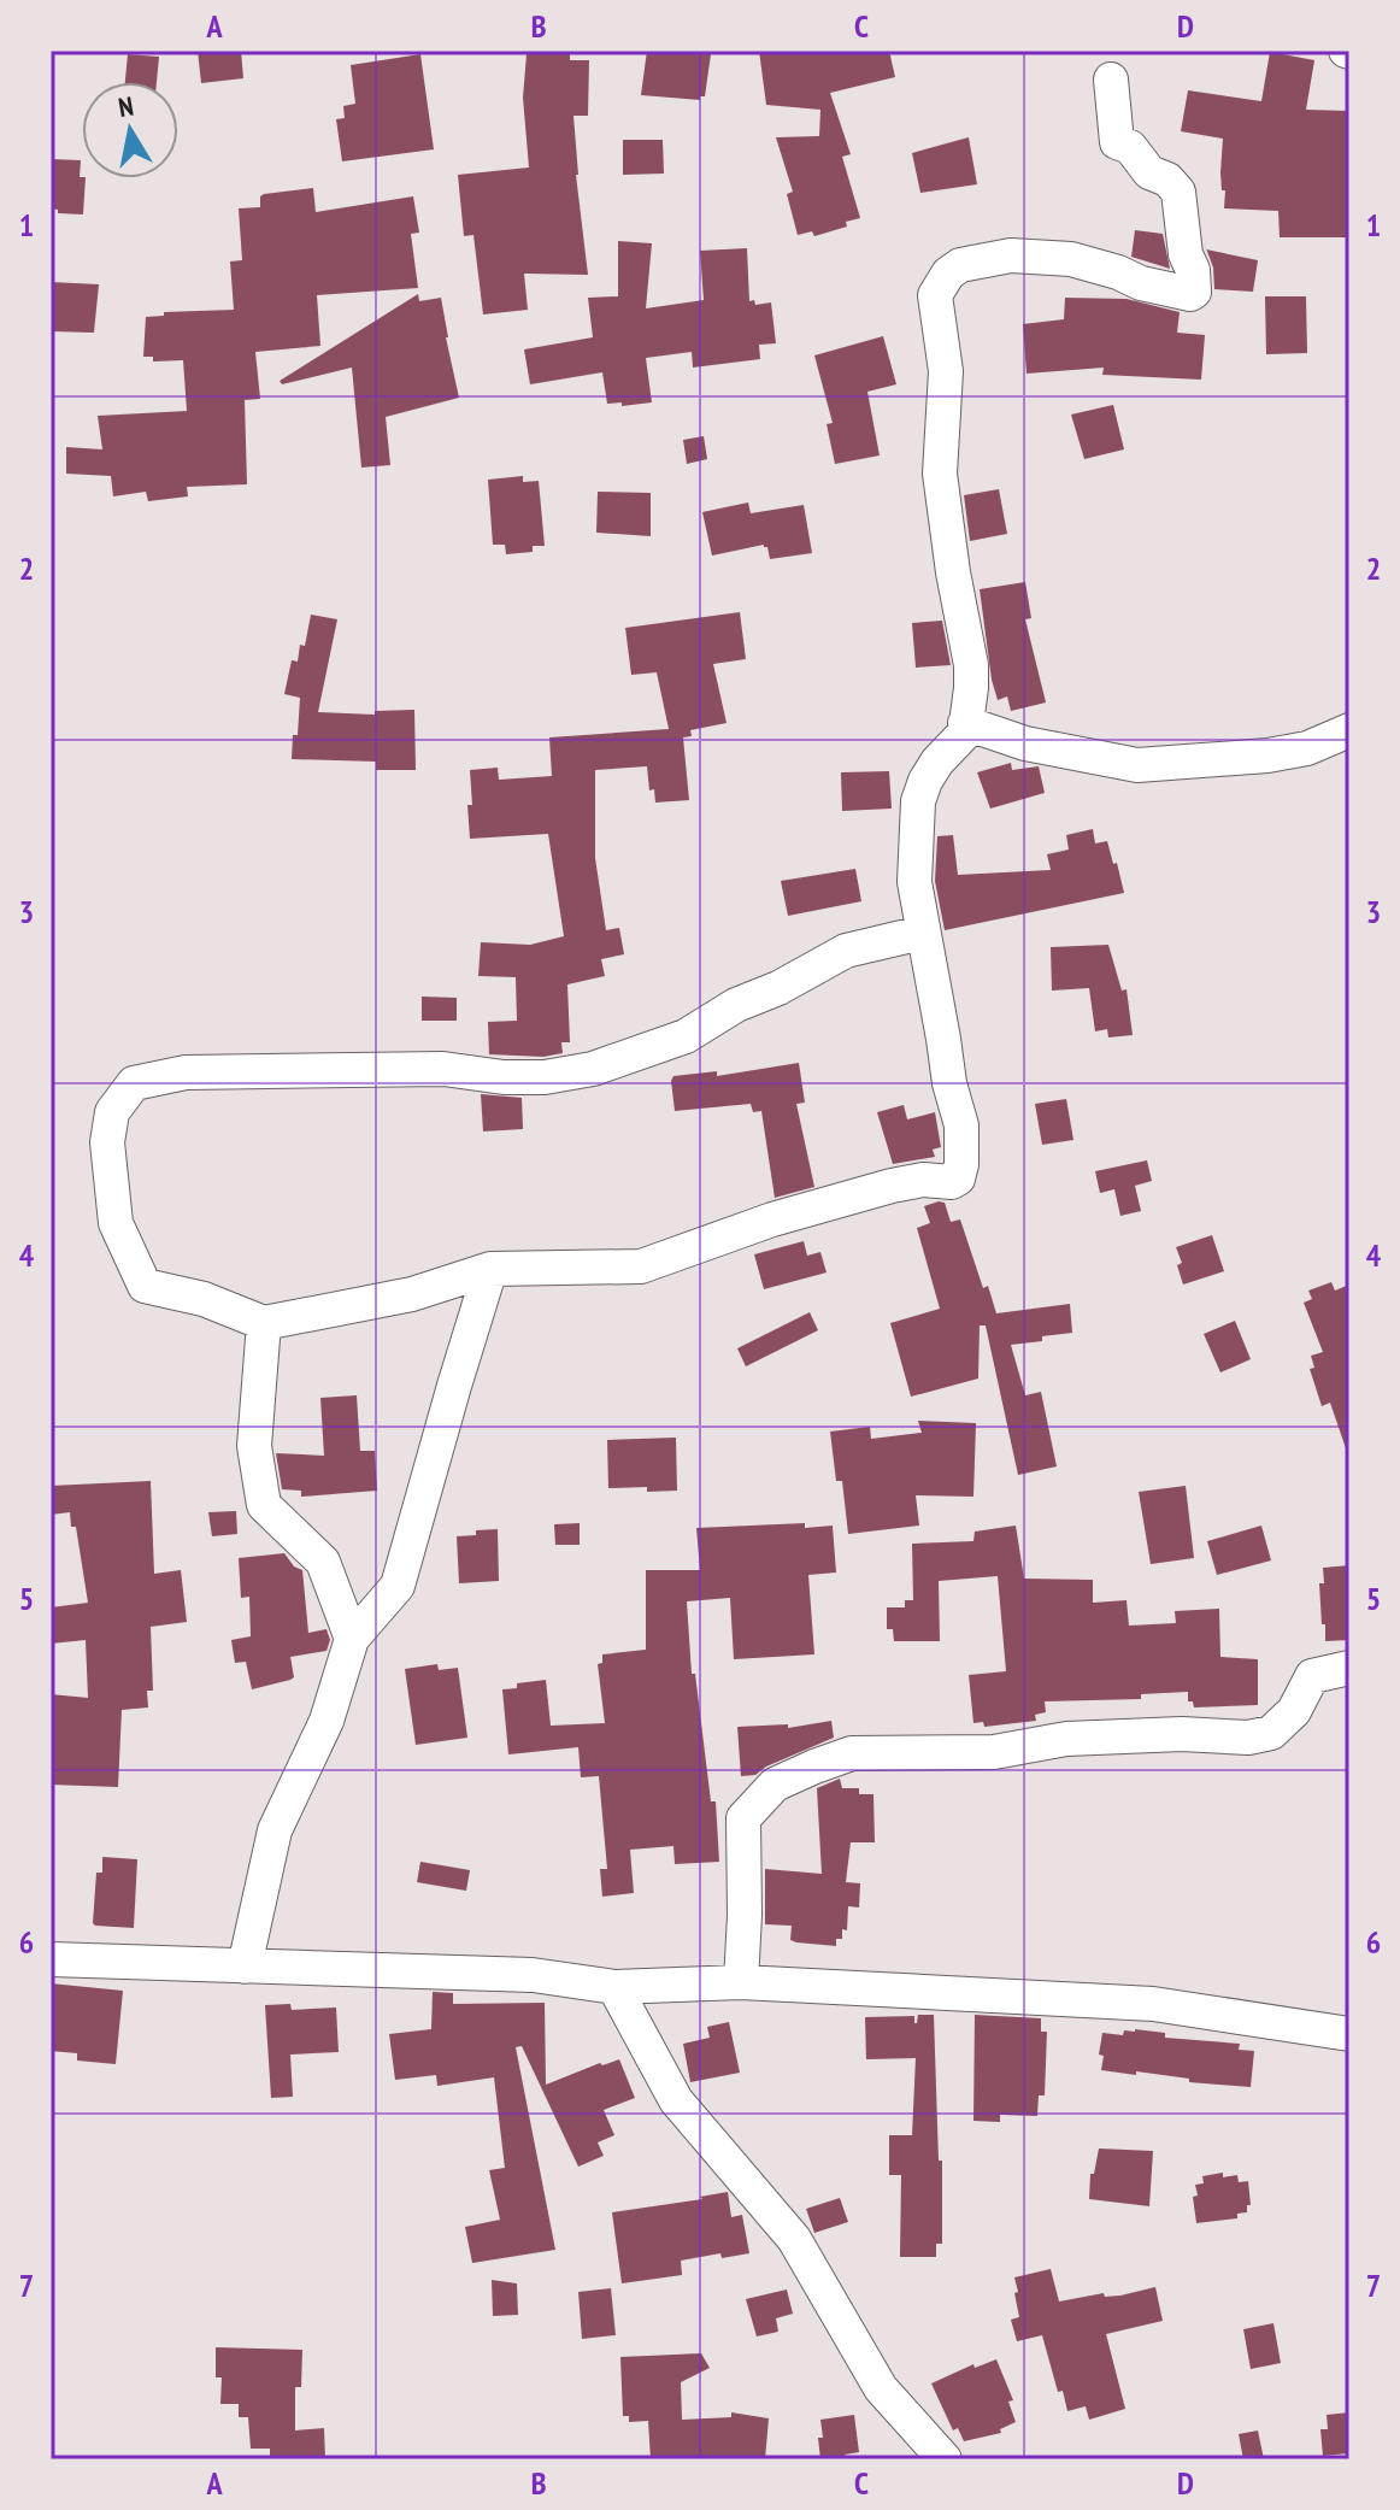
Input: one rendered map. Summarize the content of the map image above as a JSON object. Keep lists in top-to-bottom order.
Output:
{
  "north": "top",
  "grid": {
    "columns": [
      "A",
      "B",
      "C",
      "D"
    ],
    "rows": [
      "1",
      "2",
      "3",
      "4",
      "5",
      "6",
      "7"
    ]
  }
}
